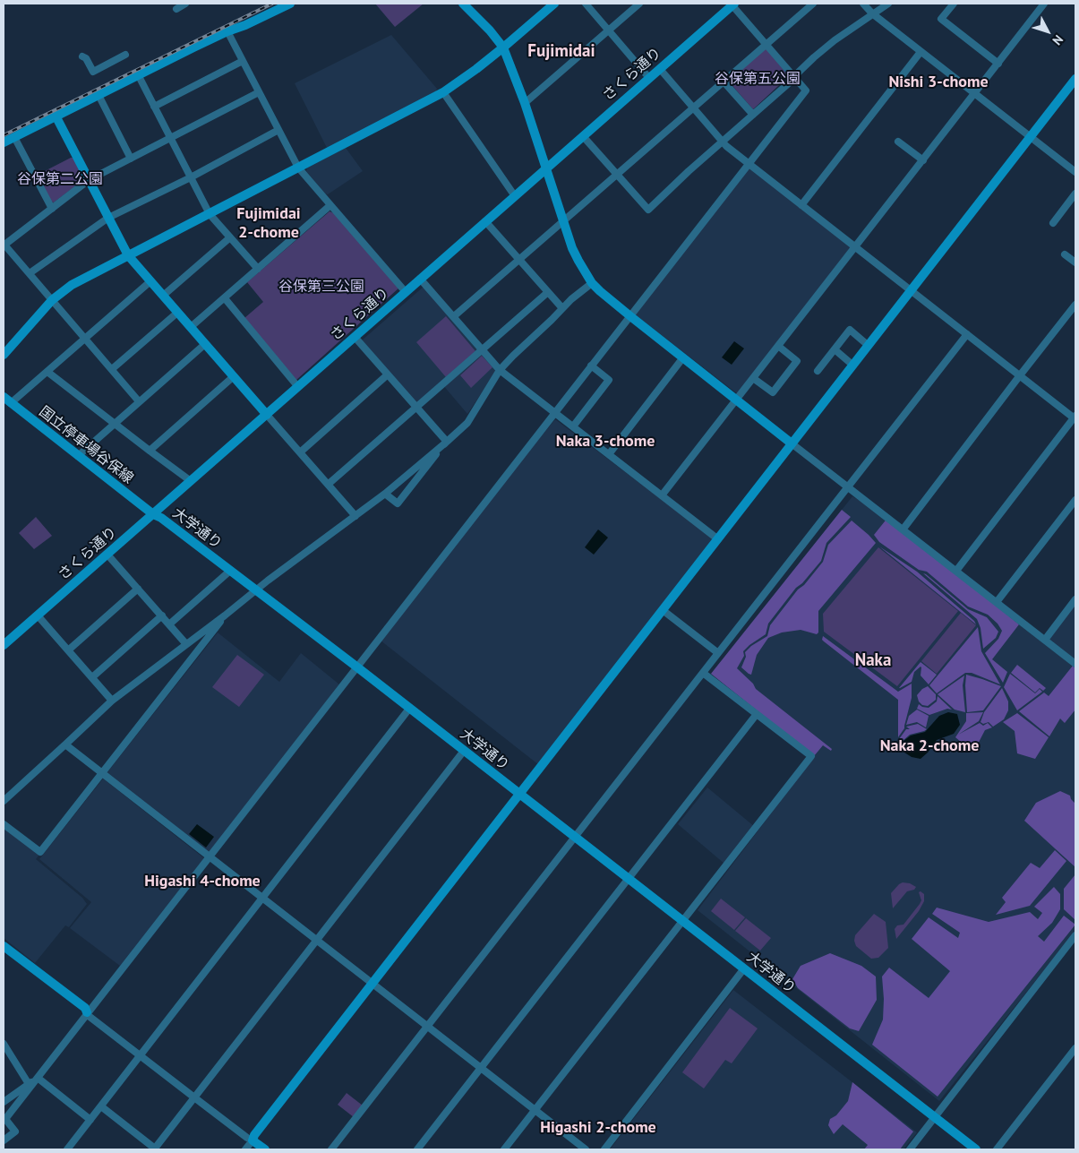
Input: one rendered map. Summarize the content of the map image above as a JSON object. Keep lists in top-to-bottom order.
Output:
{
  "streets": {
    "street": ["さくら通り", "国立停車場谷保線", "大学通り"]
  },
  "crossings": [
    ["さくら通り", "国立停車場谷保線"],
    ["さくら通り", "大学通り"],
    ["国立停車場谷保線", "大学通り"]
  ],
  "districts": [
    "Fujimidai",
    "Nishi 3-chome",
    "Fujimidai 2-chome",
    "Naka 3-chome",
    "Naka",
    "Naka 2-chome",
    "Higashi 4-chome",
    "Higashi 2-chome"
  ],
  "parks": ["谷保第五公園", "谷保第二公園", "谷保第三公園"],
  "north": "bottom right"
}
